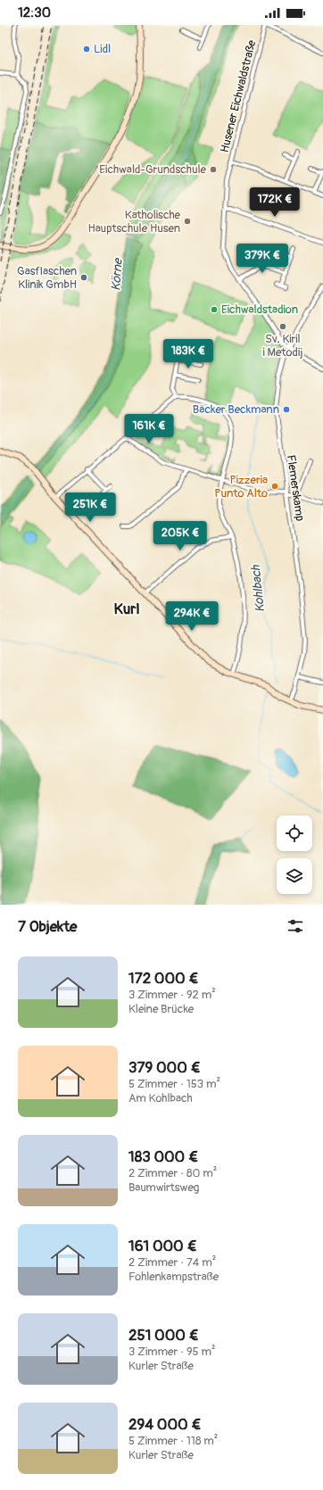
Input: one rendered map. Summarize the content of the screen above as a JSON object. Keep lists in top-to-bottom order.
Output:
{
  "streets": {
    "street": ["Husener Eichwaldstraße", "Flemerskamp"]
  },
  "crossings": [
    ["Husener Eichwaldstraße", "Flemerskamp"]
  ],
  "districts": ["Kurl"],
  "water": ["Körne", "Kohlbach"],
  "places": [
    "Lidl",
    "Eichwald-Grundschule",
    "Katholische Hauptschule Husen",
    "Gasflaschen Klinik GmbH",
    "Eichwaldstadion",
    "Sv. Kiril i Metodij",
    "Bäcker Beckmann",
    "Pizzeria Punto Alto"
  ],
  "page": {
    "status": "12:30",
    "price": [
      "172K €",
      "379K €",
      "183K €",
      "161K €",
      "251K €",
      "205K €",
      "294K €"
    ],
    "heading": "7 Objekte",
    "list": [
      {
        "name": "172 000 €",
        "note": "3 Zimmer · 92 m² · Kleine Brücke"
      },
      {
        "name": "379 000 €",
        "note": "5 Zimmer · 153 m² · Am Kohlbach"
      },
      {
        "name": "183 000 €",
        "note": "2 Zimmer · 80 m² · Baumwirtsweg"
      },
      {
        "name": "161 000 €",
        "note": "2 Zimmer · 74 m² · Fohlenkampstraße"
      },
      {
        "name": "251 000 €",
        "note": "3 Zimmer · 95 m² · Kurler Straße"
      },
      {
        "name": "294 000 €",
        "note": "5 Zimmer · 118 m² · Kurler Straße"
      }
    ]
  }
}
